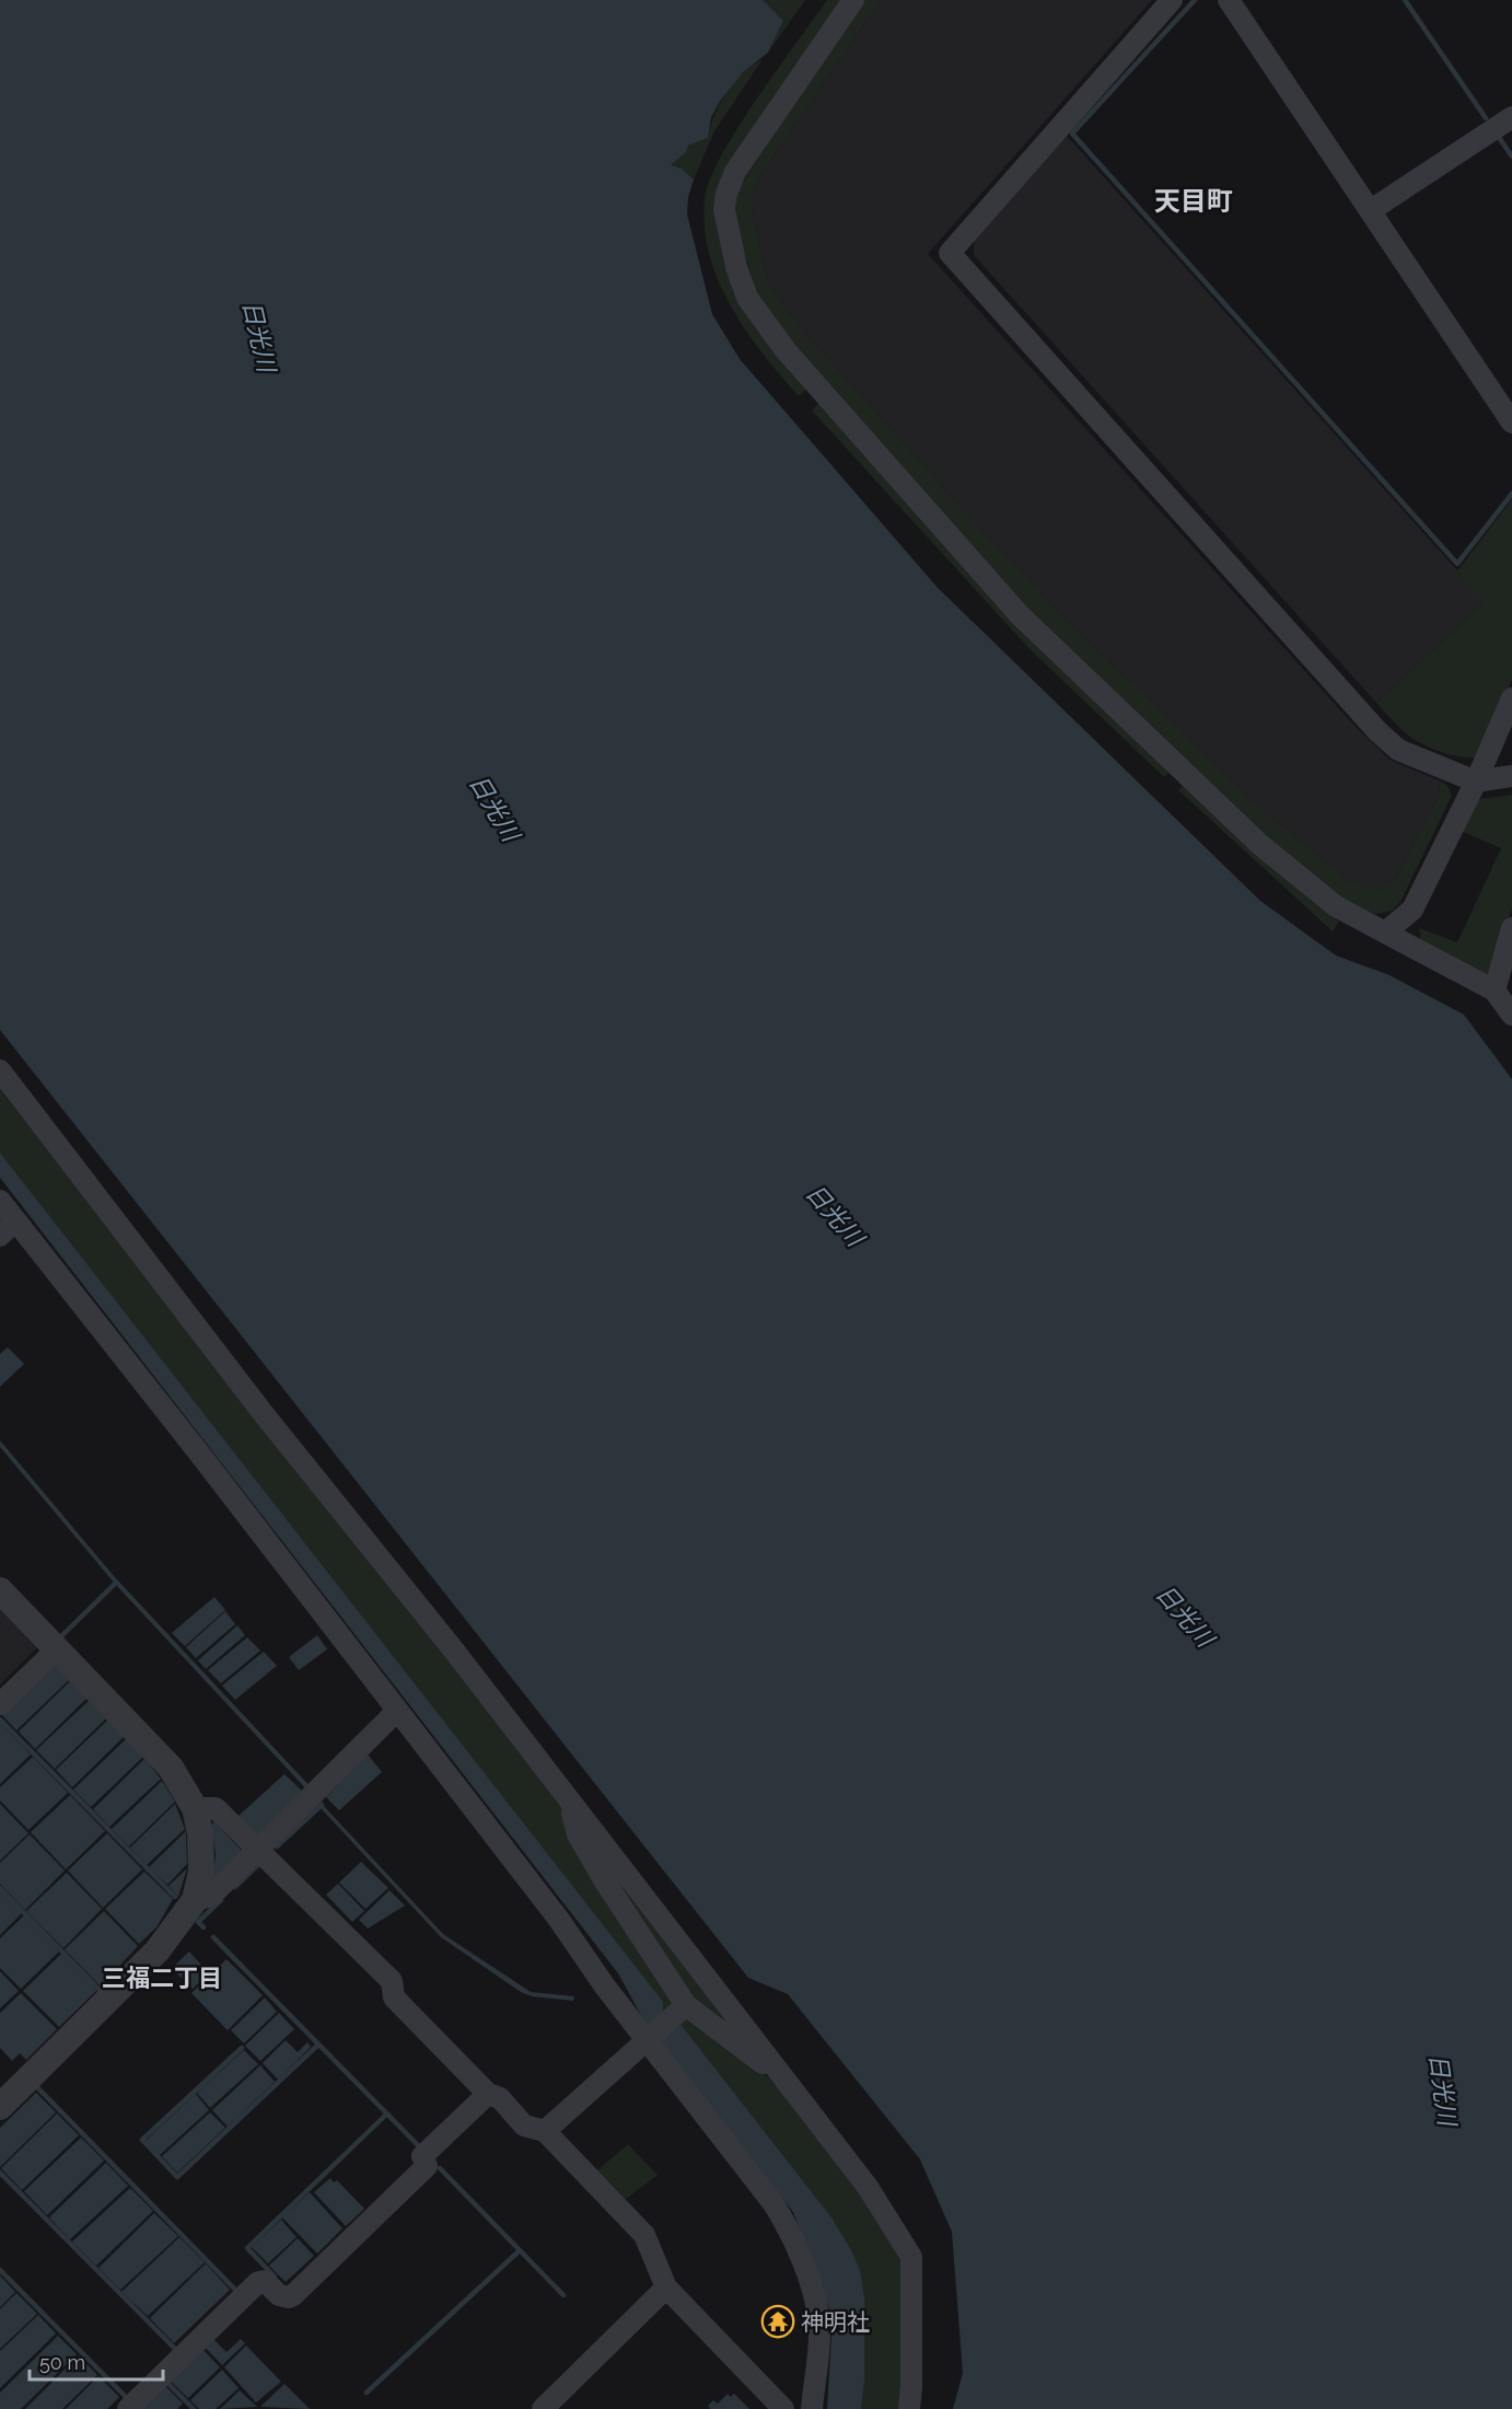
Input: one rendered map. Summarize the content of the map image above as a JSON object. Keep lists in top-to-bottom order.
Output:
{
  "districts": ["天目町", "三福二丁目"],
  "water": ["日光川"],
  "places": {
    "temple": ["神明社"]
  },
  "scale_bar": "50 m"
}
